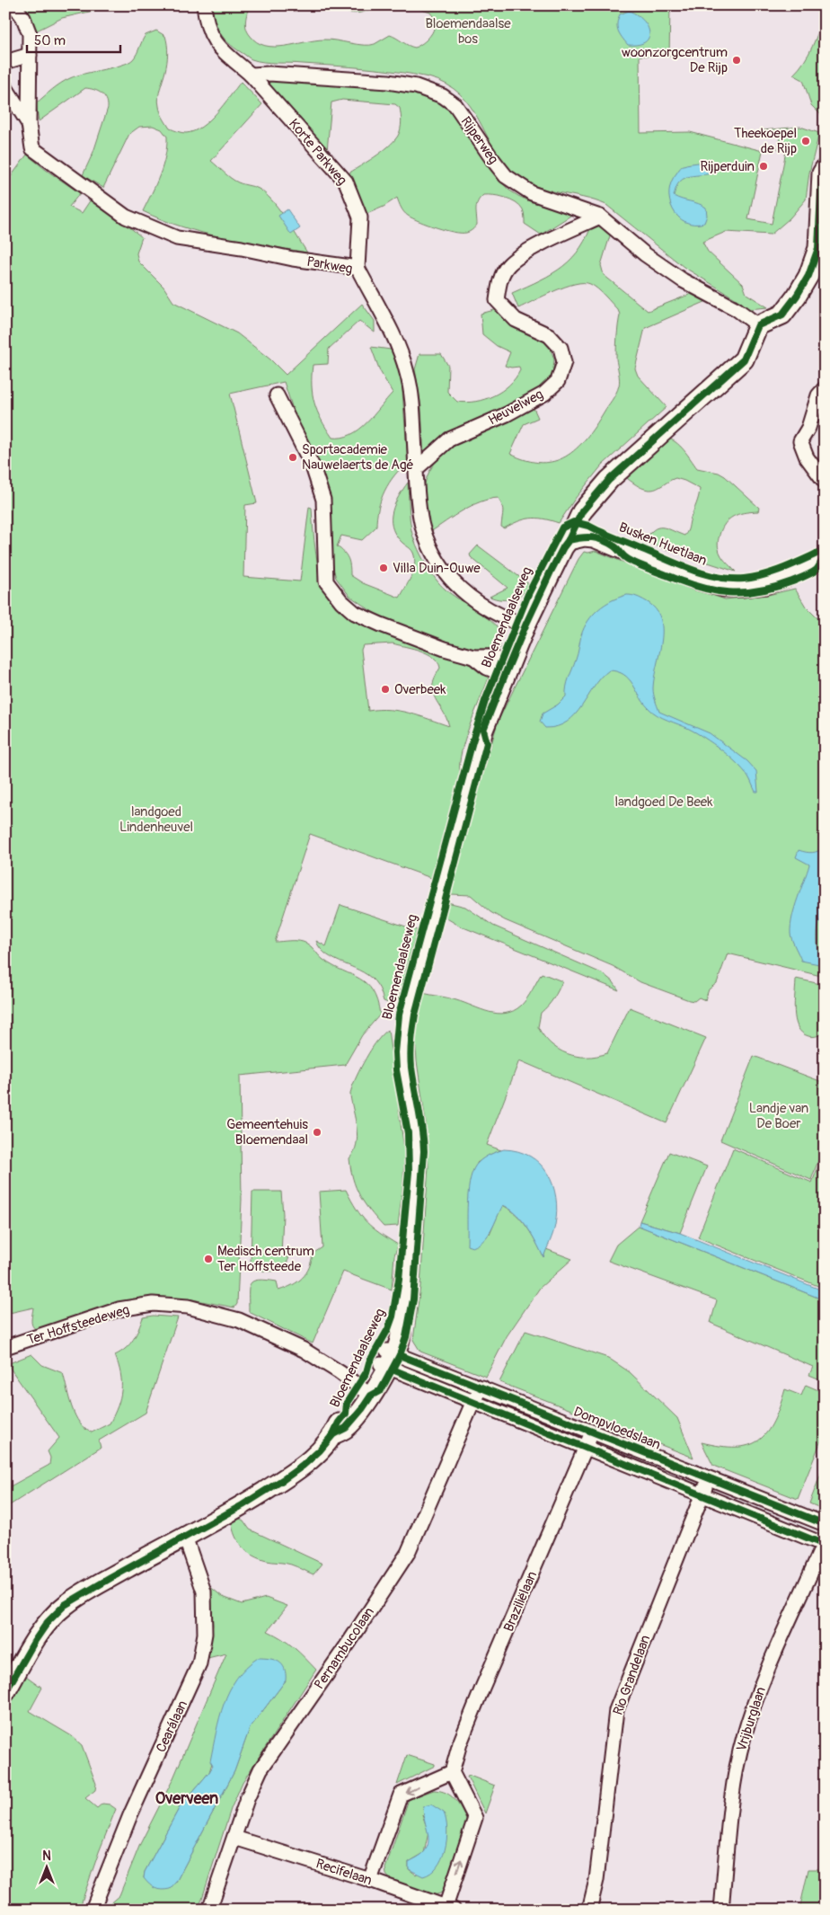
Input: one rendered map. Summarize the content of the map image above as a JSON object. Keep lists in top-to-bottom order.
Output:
{
  "streets": {
    "street": [
      "Rijperweg",
      "Korte Parkweg",
      "Parkweg",
      "Heuvelweg",
      "Busken Huetlaan",
      "Bloemendaalseweg",
      "Ter Hoffsteedeweg",
      "Dompvloedslaan",
      "Braziliëlaan",
      "Pernambucolaan",
      "Rio Grandelaan",
      "Vrijburglaan",
      "Cearálaan",
      "Recifelaan"
    ]
  },
  "crossings": [
    ["Rijperweg", "Korte Parkweg"],
    ["Rijperweg", "Heuvelweg"],
    ["Rijperweg", "Bloemendaalseweg"],
    ["Korte Parkweg", "Parkweg"],
    ["Parkweg", "Heuvelweg"],
    ["Parkweg", "Bloemendaalseweg"],
    ["Busken Huetlaan", "Bloemendaalseweg"],
    ["Bloemendaalseweg", "Ter Hoffsteedeweg"],
    ["Bloemendaalseweg", "Dompvloedslaan"],
    ["Bloemendaalseweg", "Cearálaan"],
    ["Dompvloedslaan", "Braziliëlaan"],
    ["Dompvloedslaan", "Pernambucolaan"],
    ["Dompvloedslaan", "Rio Grandelaan"],
    ["Pernambucolaan", "Recifelaan"]
  ],
  "districts": ["Overveen"],
  "parks": [
    "Bloemendaalse bos",
    "landgoed De Beek",
    "landgoed Lindenheuvel",
    "Landje van De Boer"
  ],
  "places": [
    "woonzorgcentrum De Rijp",
    "Theekoepel de Rijp",
    "Rijperduin",
    "Sportacademie Nauwelaerts de Agé",
    "Villa Duin-Ouwe",
    "Overbeek",
    "Gemeentehuis Bloemendaal",
    "Medisch centrum Ter Hoffsteede"
  ],
  "scale_bar": "50 m",
  "north": "top"
}
